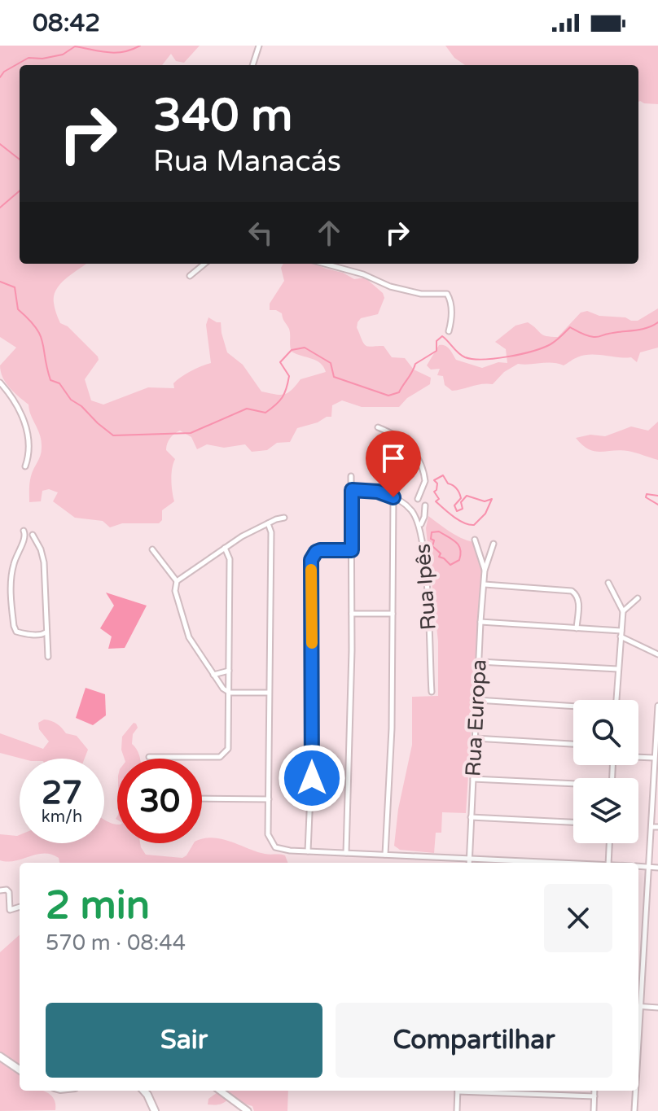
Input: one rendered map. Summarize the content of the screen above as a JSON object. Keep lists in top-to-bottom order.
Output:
{
  "streets": {
    "street": ["Rua Ipês", "Rua Europa"]
  },
  "page": {
    "status": "08:42",
    "turn": ["340 m", "Rua Manacás"],
    "speed": "27 km/h",
    "limit": "30",
    "heading": ["2 min", "570 m · 08:44"],
    "buttons": ["Sair", "Compartilhar"]
  }
}
